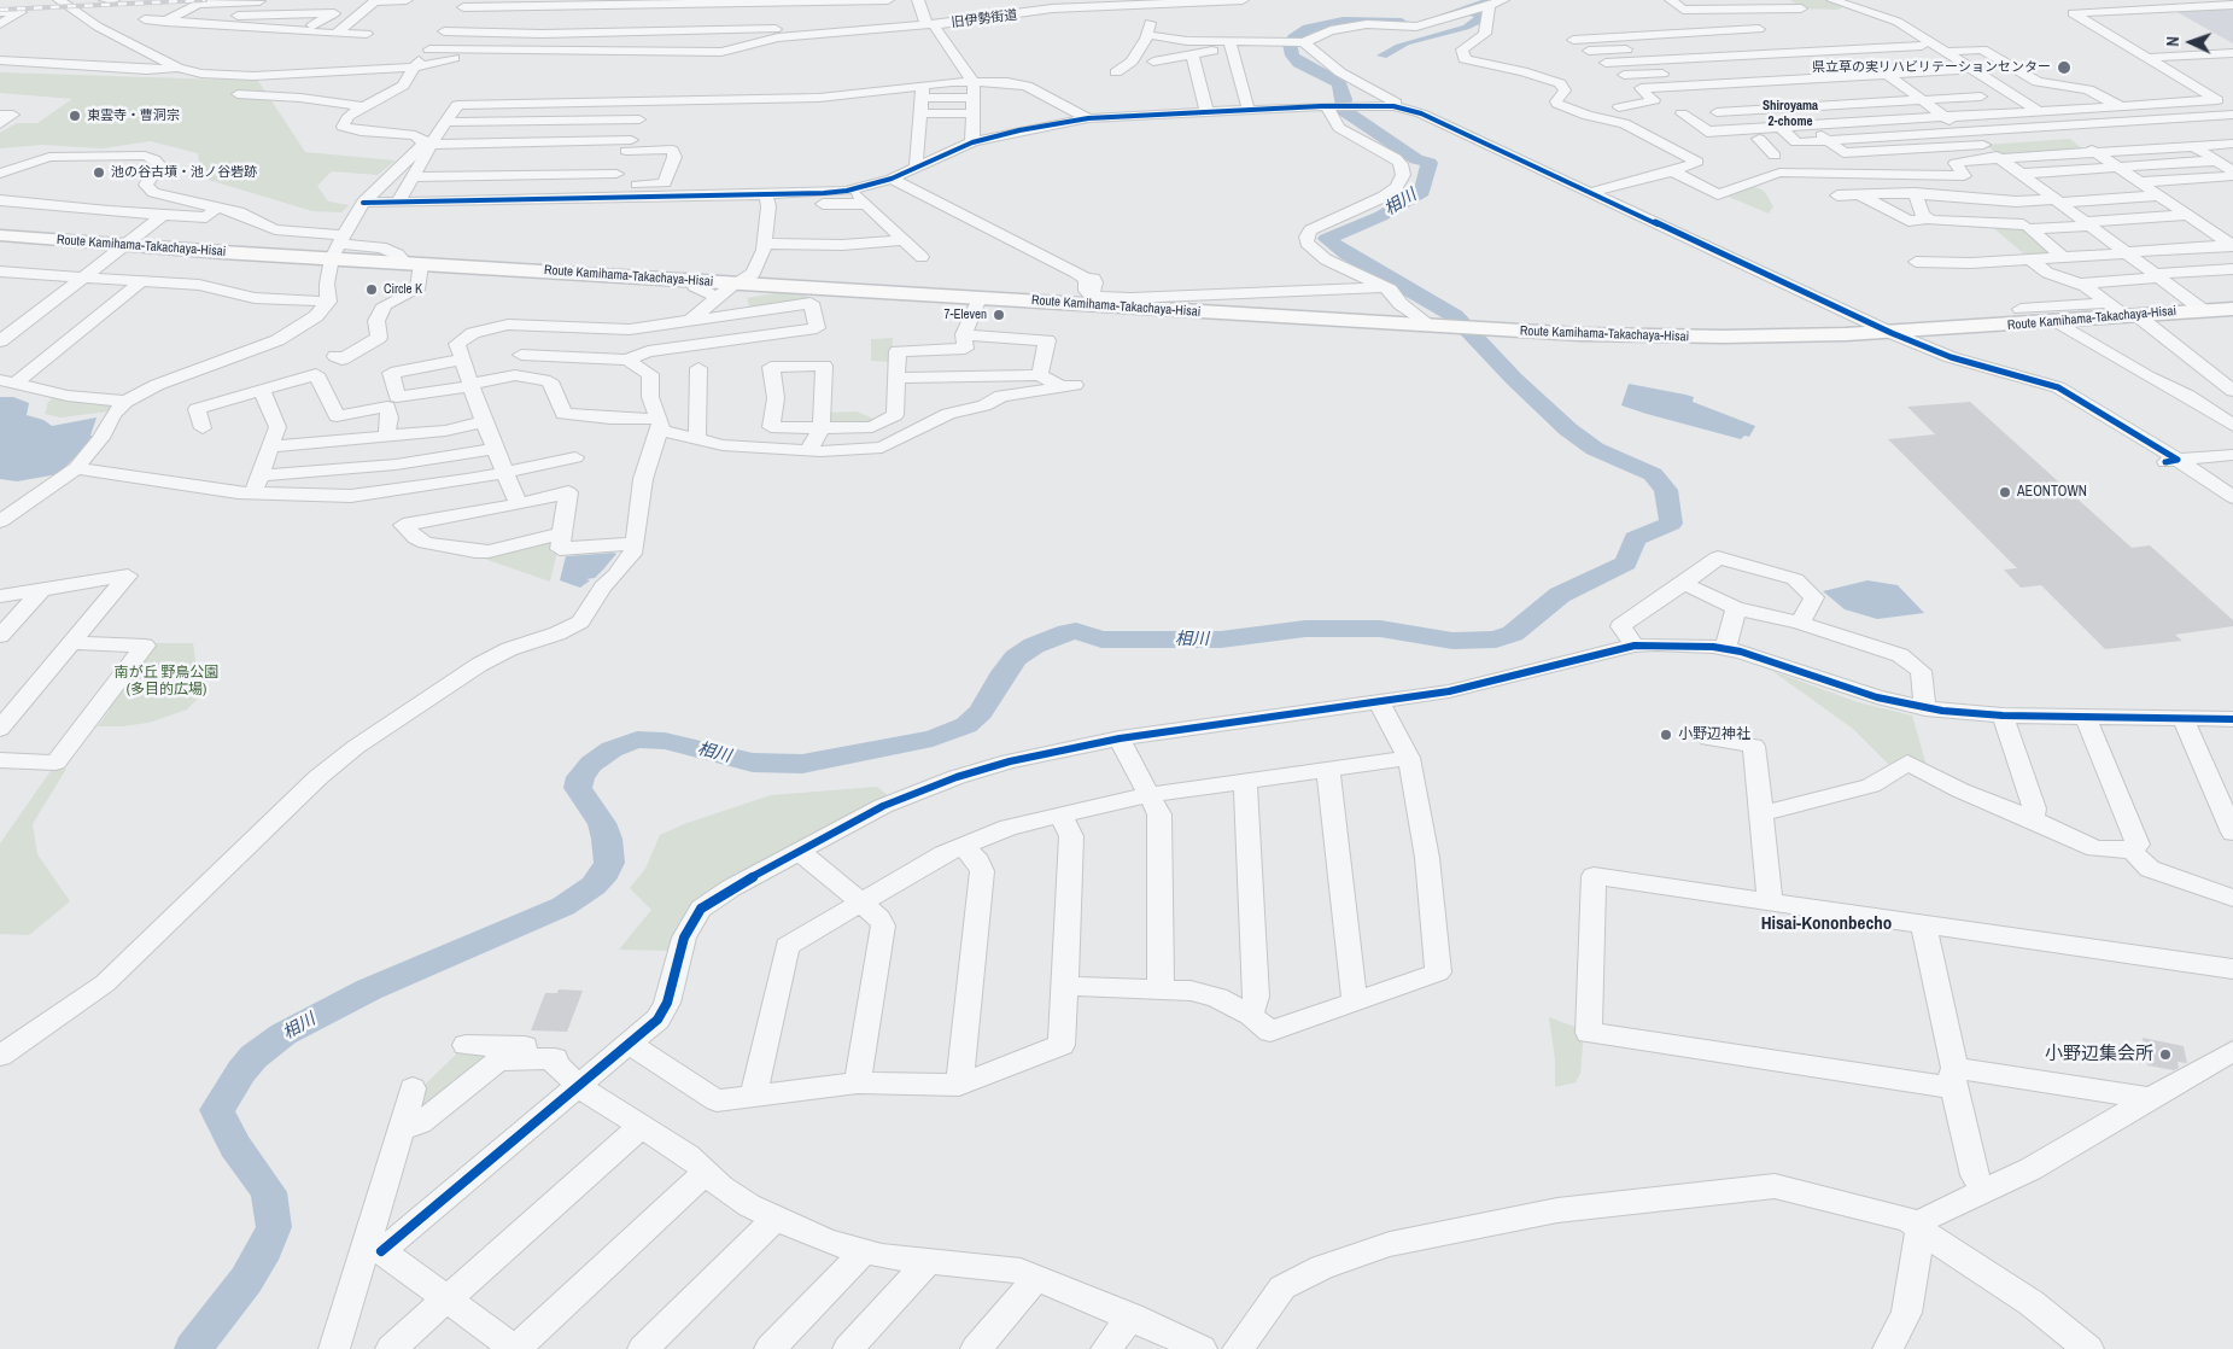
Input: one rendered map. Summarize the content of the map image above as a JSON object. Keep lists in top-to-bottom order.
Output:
{
  "streets": {
    "main road": ["Route Kamihama-Takachaya-Hisai"],
    "street": ["旧伊勢街道"]
  },
  "districts": ["Shiroyama 2-chome", "Hisai-Kononbecho"],
  "water": ["相川"],
  "parks": ["南が丘 野鳥公園 (多目的広場)"],
  "places": [
    "県立草の実リハビリテーションセンター",
    "東雲寺・曹洞宗",
    "池の谷古墳・池ノ谷砦跡",
    "Circle K",
    "7-Eleven",
    "AEONTOWN",
    "小野辺神社",
    "小野辺集会所"
  ],
  "north": "left"
}
